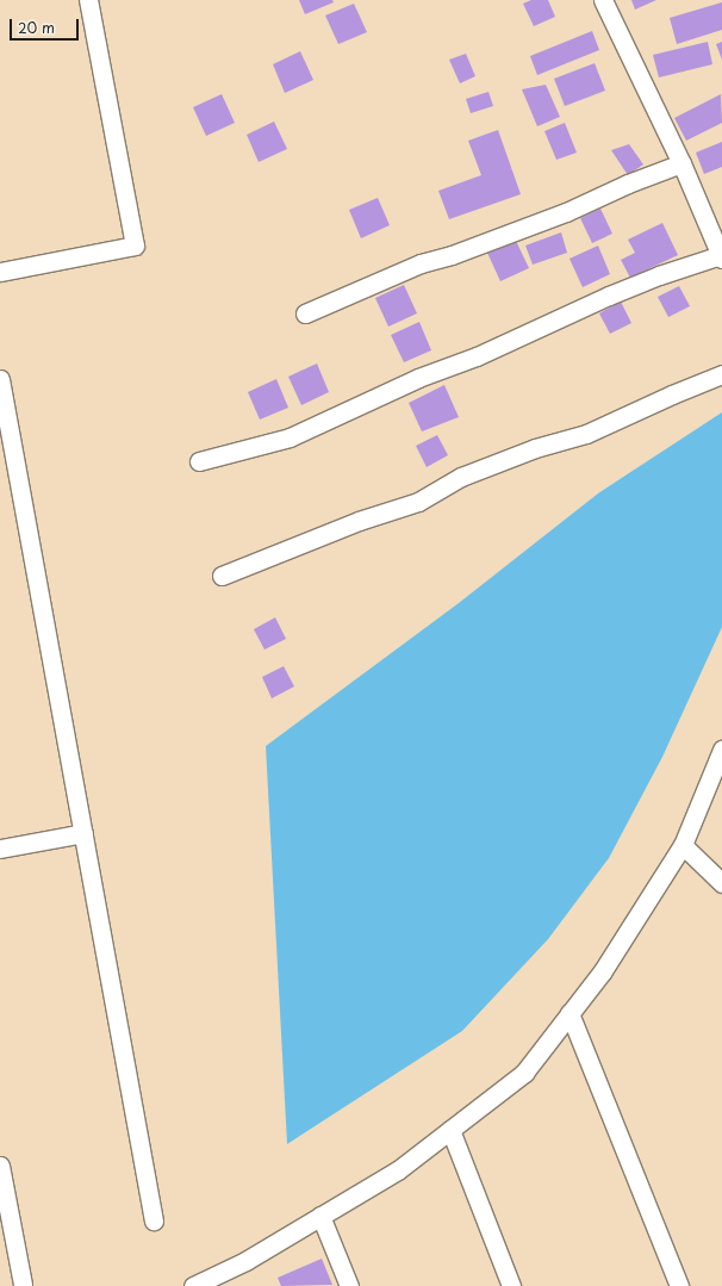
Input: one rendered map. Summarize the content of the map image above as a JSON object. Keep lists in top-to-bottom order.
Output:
{
  "scale_bar": "20 m"
}
